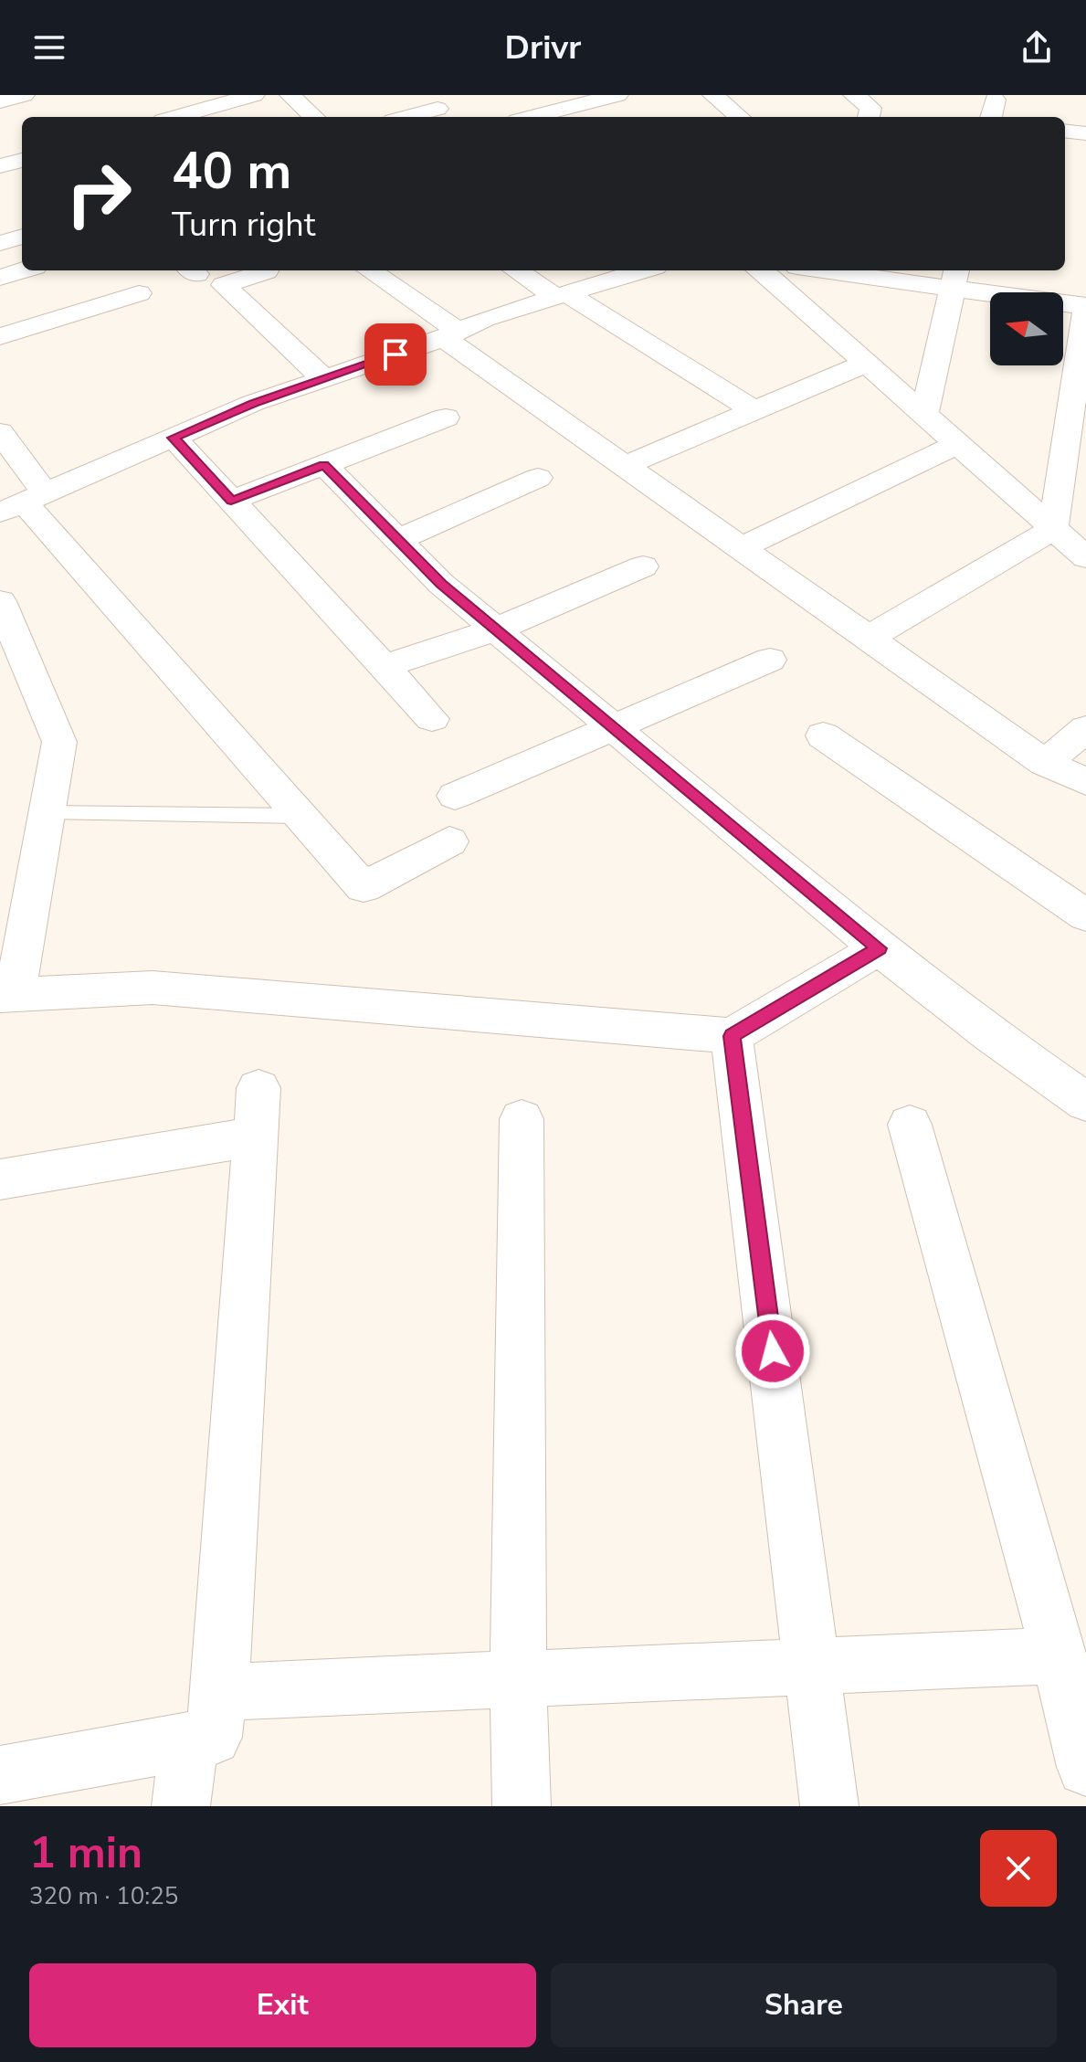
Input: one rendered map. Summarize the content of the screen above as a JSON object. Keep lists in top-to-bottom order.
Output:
{
  "north": "left",
  "page": {
    "header": "Drivr",
    "turn": ["40 m", "Turn right"],
    "heading": ["1 min", "320 m · 10:25"],
    "buttons": ["Exit", "Share"]
  }
}
